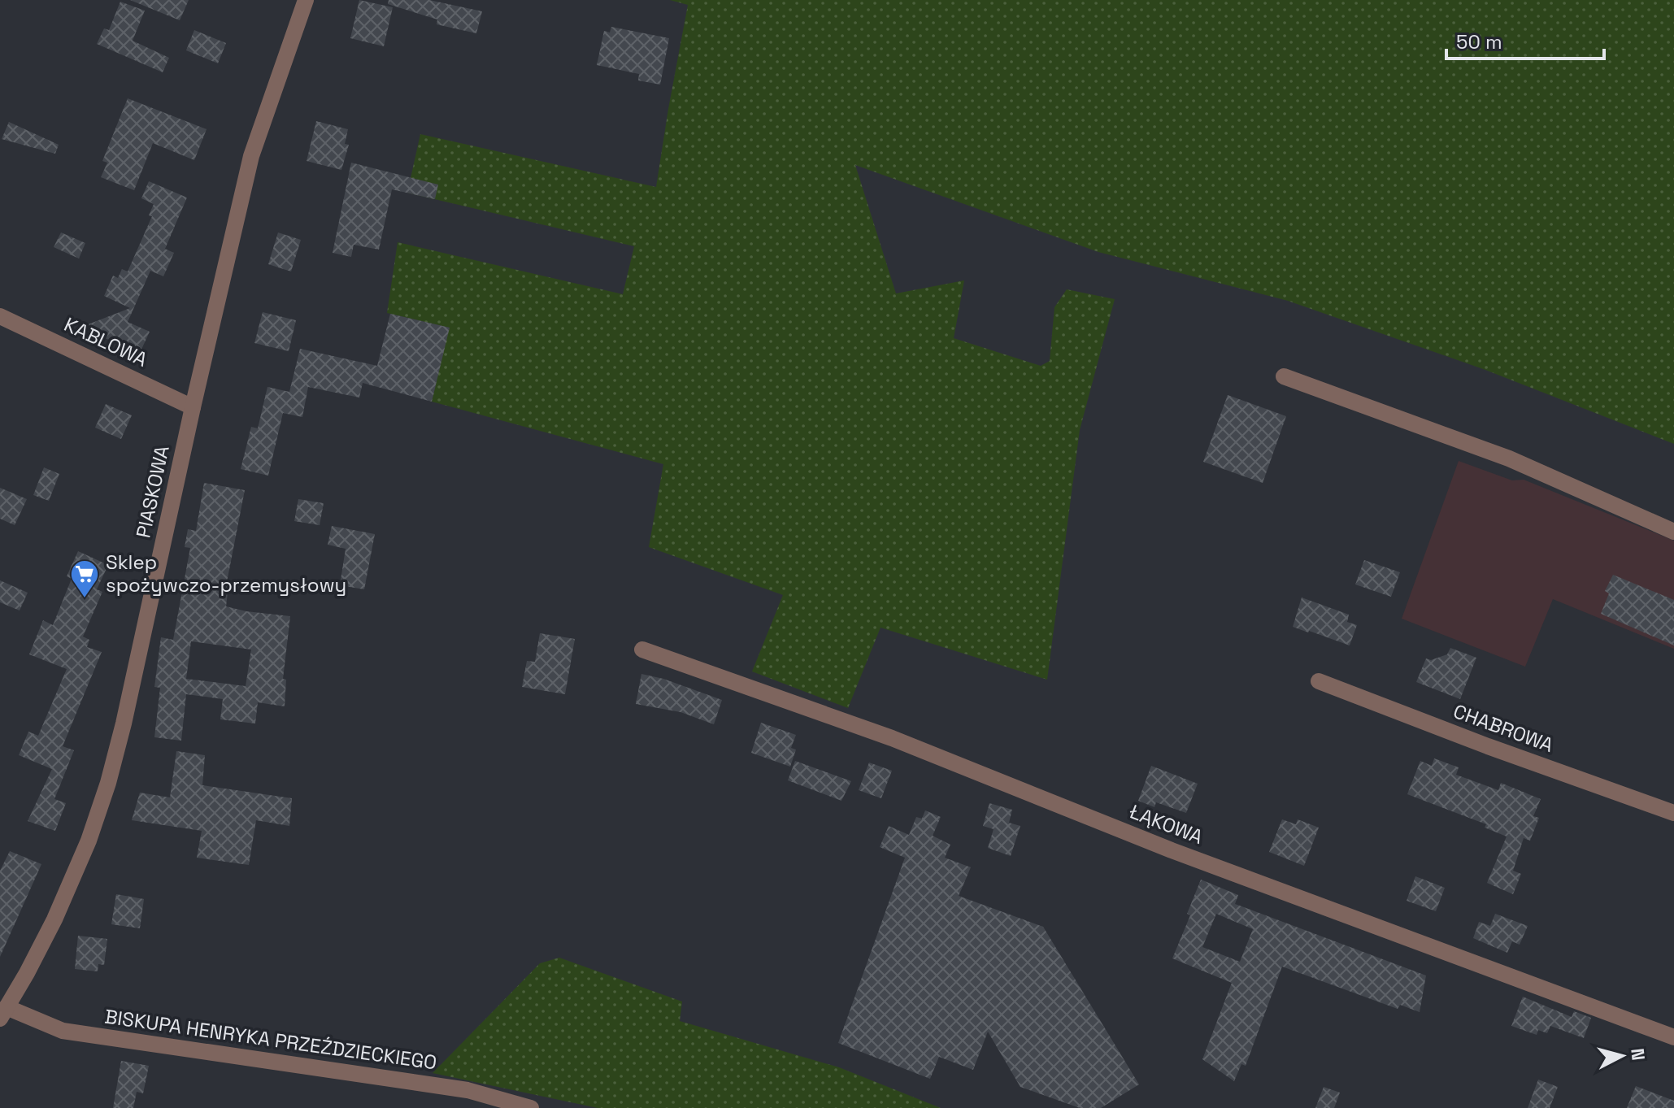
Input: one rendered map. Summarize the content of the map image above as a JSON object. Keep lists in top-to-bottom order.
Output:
{
  "streets": {
    "street": [
      "KABLOWA",
      "PIASKOWA",
      "CHABROWA",
      "ŁĄKOWA",
      "BISKUPA HENRYKA PRZEŹDZIECKIEGO"
    ]
  },
  "crossings": [
    ["KABLOWA", "PIASKOWA"],
    ["PIASKOWA", "BISKUPA HENRYKA PRZEŹDZIECKIEGO"]
  ],
  "places": {
    "supermarket": ["Sklep spożywczo-przemysłowy"]
  },
  "scale_bar": "50 m",
  "north": "right"
}
